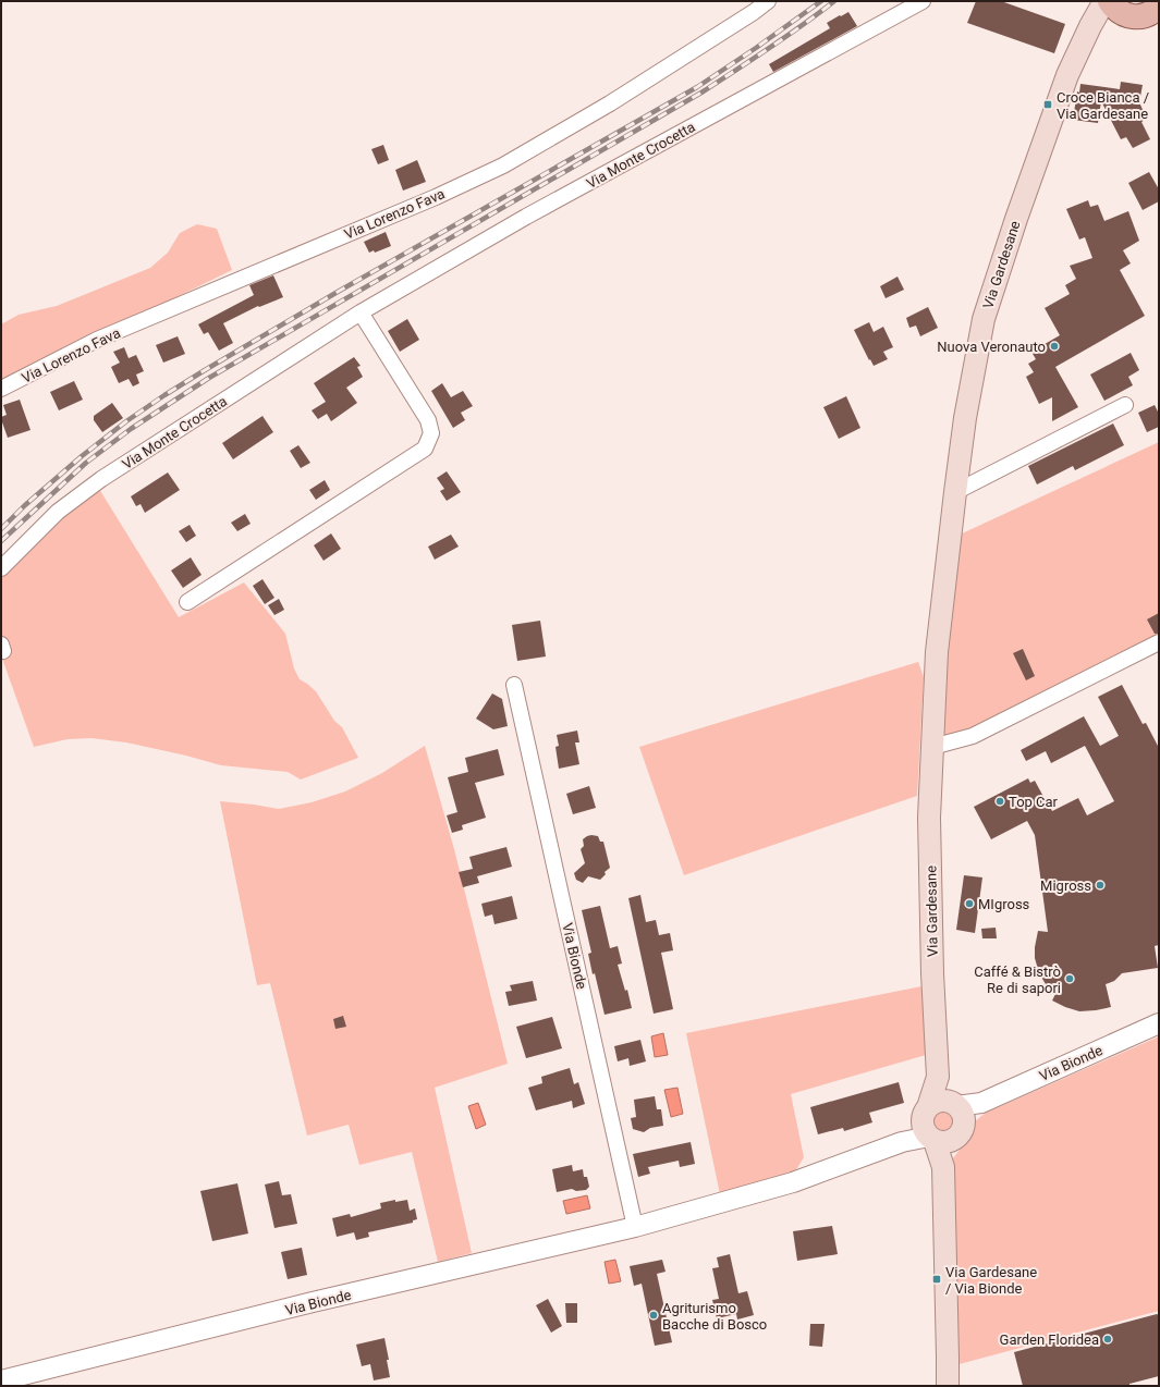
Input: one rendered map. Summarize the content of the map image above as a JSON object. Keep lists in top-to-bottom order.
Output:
{
  "streets": {
    "main road": ["Via Gardesane"],
    "street": ["Via Monte Crocetta", "Via Lorenzo Fava", "Via Bionde"]
  },
  "crossings": [
    ["Via Gardesane", "Via Bionde"]
  ],
  "places": {
    "transit": ["Croce Bianca / Via Gardesane", "Via Gardesane / Via Bionde"],
    "other": [
      "Nuova Veronauto",
      "Top Car",
      "Migross",
      "MIgross",
      "Caffé & Bistrò Re di sapori",
      "Agriturismo Bacche di Bosco",
      "Garden Floridea"
    ]
  }
}
